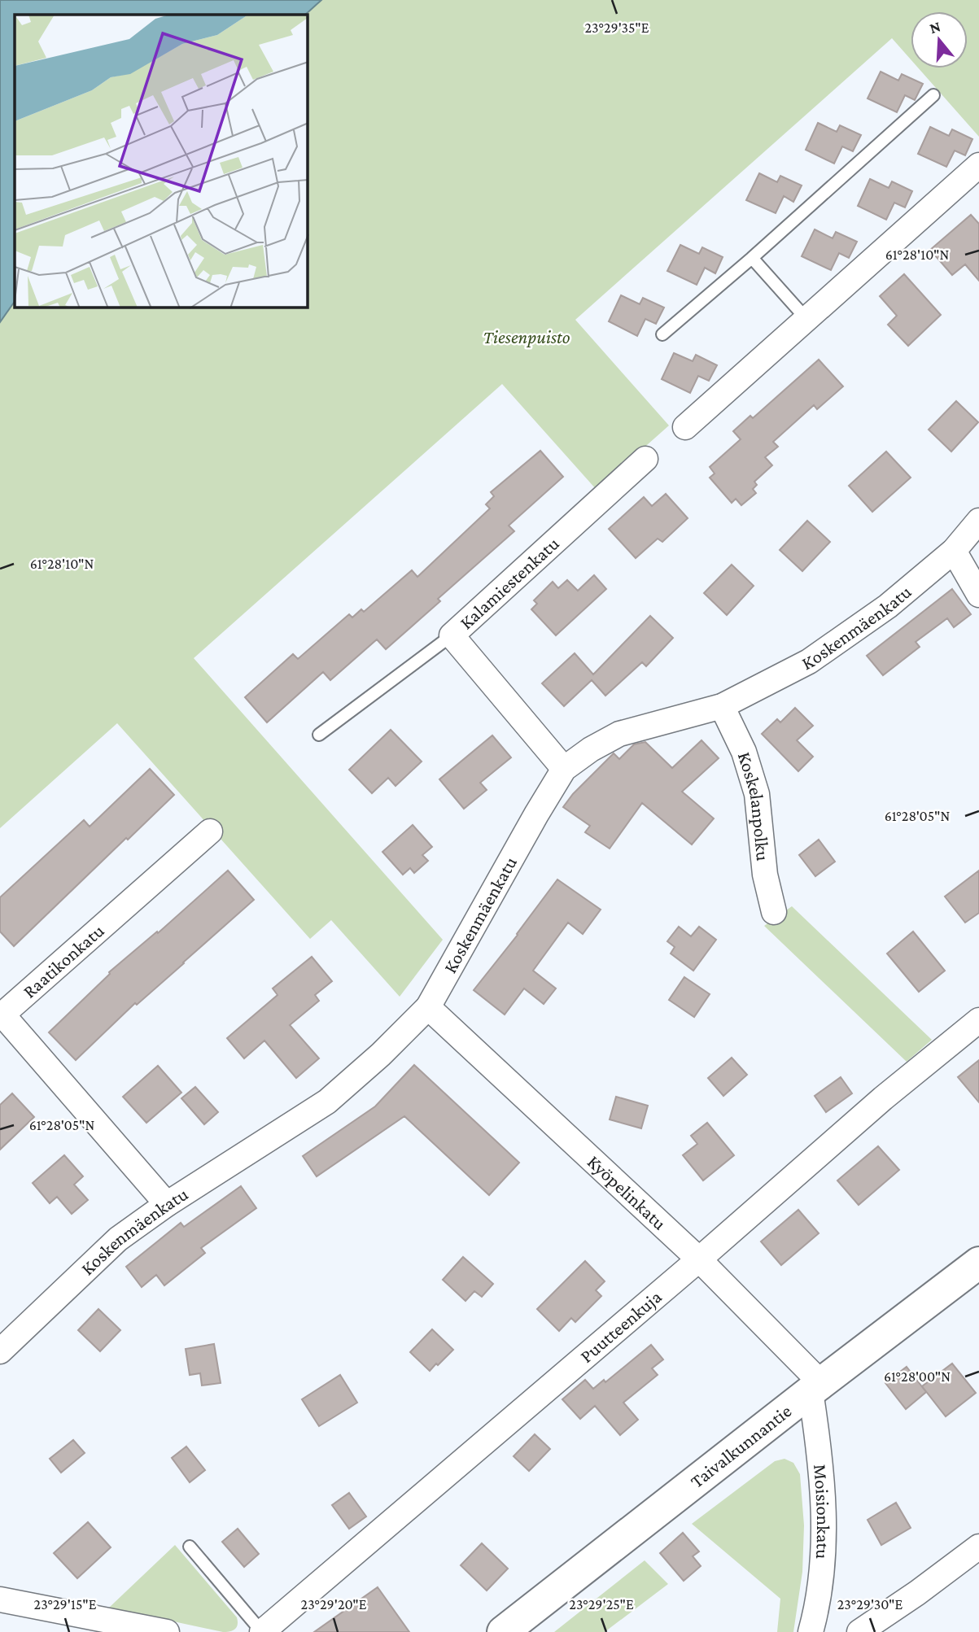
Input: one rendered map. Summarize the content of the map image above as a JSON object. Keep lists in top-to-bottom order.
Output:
{
  "streets": {
    "main road": ["Taivalkunnantie"],
    "street": [
      "Kalamiestenkatu",
      "Koskenmäenkatu",
      "Koskelanpolku",
      "Raatikonkatu",
      "Kyöpelinkatu",
      "Puutteenkuja",
      "Moisionkatu"
    ]
  },
  "crossings": [
    ["Kalamiestenkatu", "Koskenmäenkatu"],
    ["Koskenmäenkatu", "Koskelanpolku"],
    ["Koskenmäenkatu", "Raatikonkatu"],
    ["Koskenmäenkatu", "Kyöpelinkatu"],
    ["Kyöpelinkatu", "Puutteenkuja"],
    ["Kyöpelinkatu", "Taivalkunnantie"],
    ["Kyöpelinkatu", "Moisionkatu"],
    ["Taivalkunnantie", "Moisionkatu"]
  ],
  "parks": ["Tiesenpuisto"],
  "north": "top",
  "coordinates": [
    "23°29'35\"E",
    "61°28'10\"N",
    "61°28'05\"N",
    "61°28'00\"N",
    "23°29'15\"E",
    "23°29'20\"E",
    "23°29'25\"E",
    "23°29'30\"E"
  ]
}
